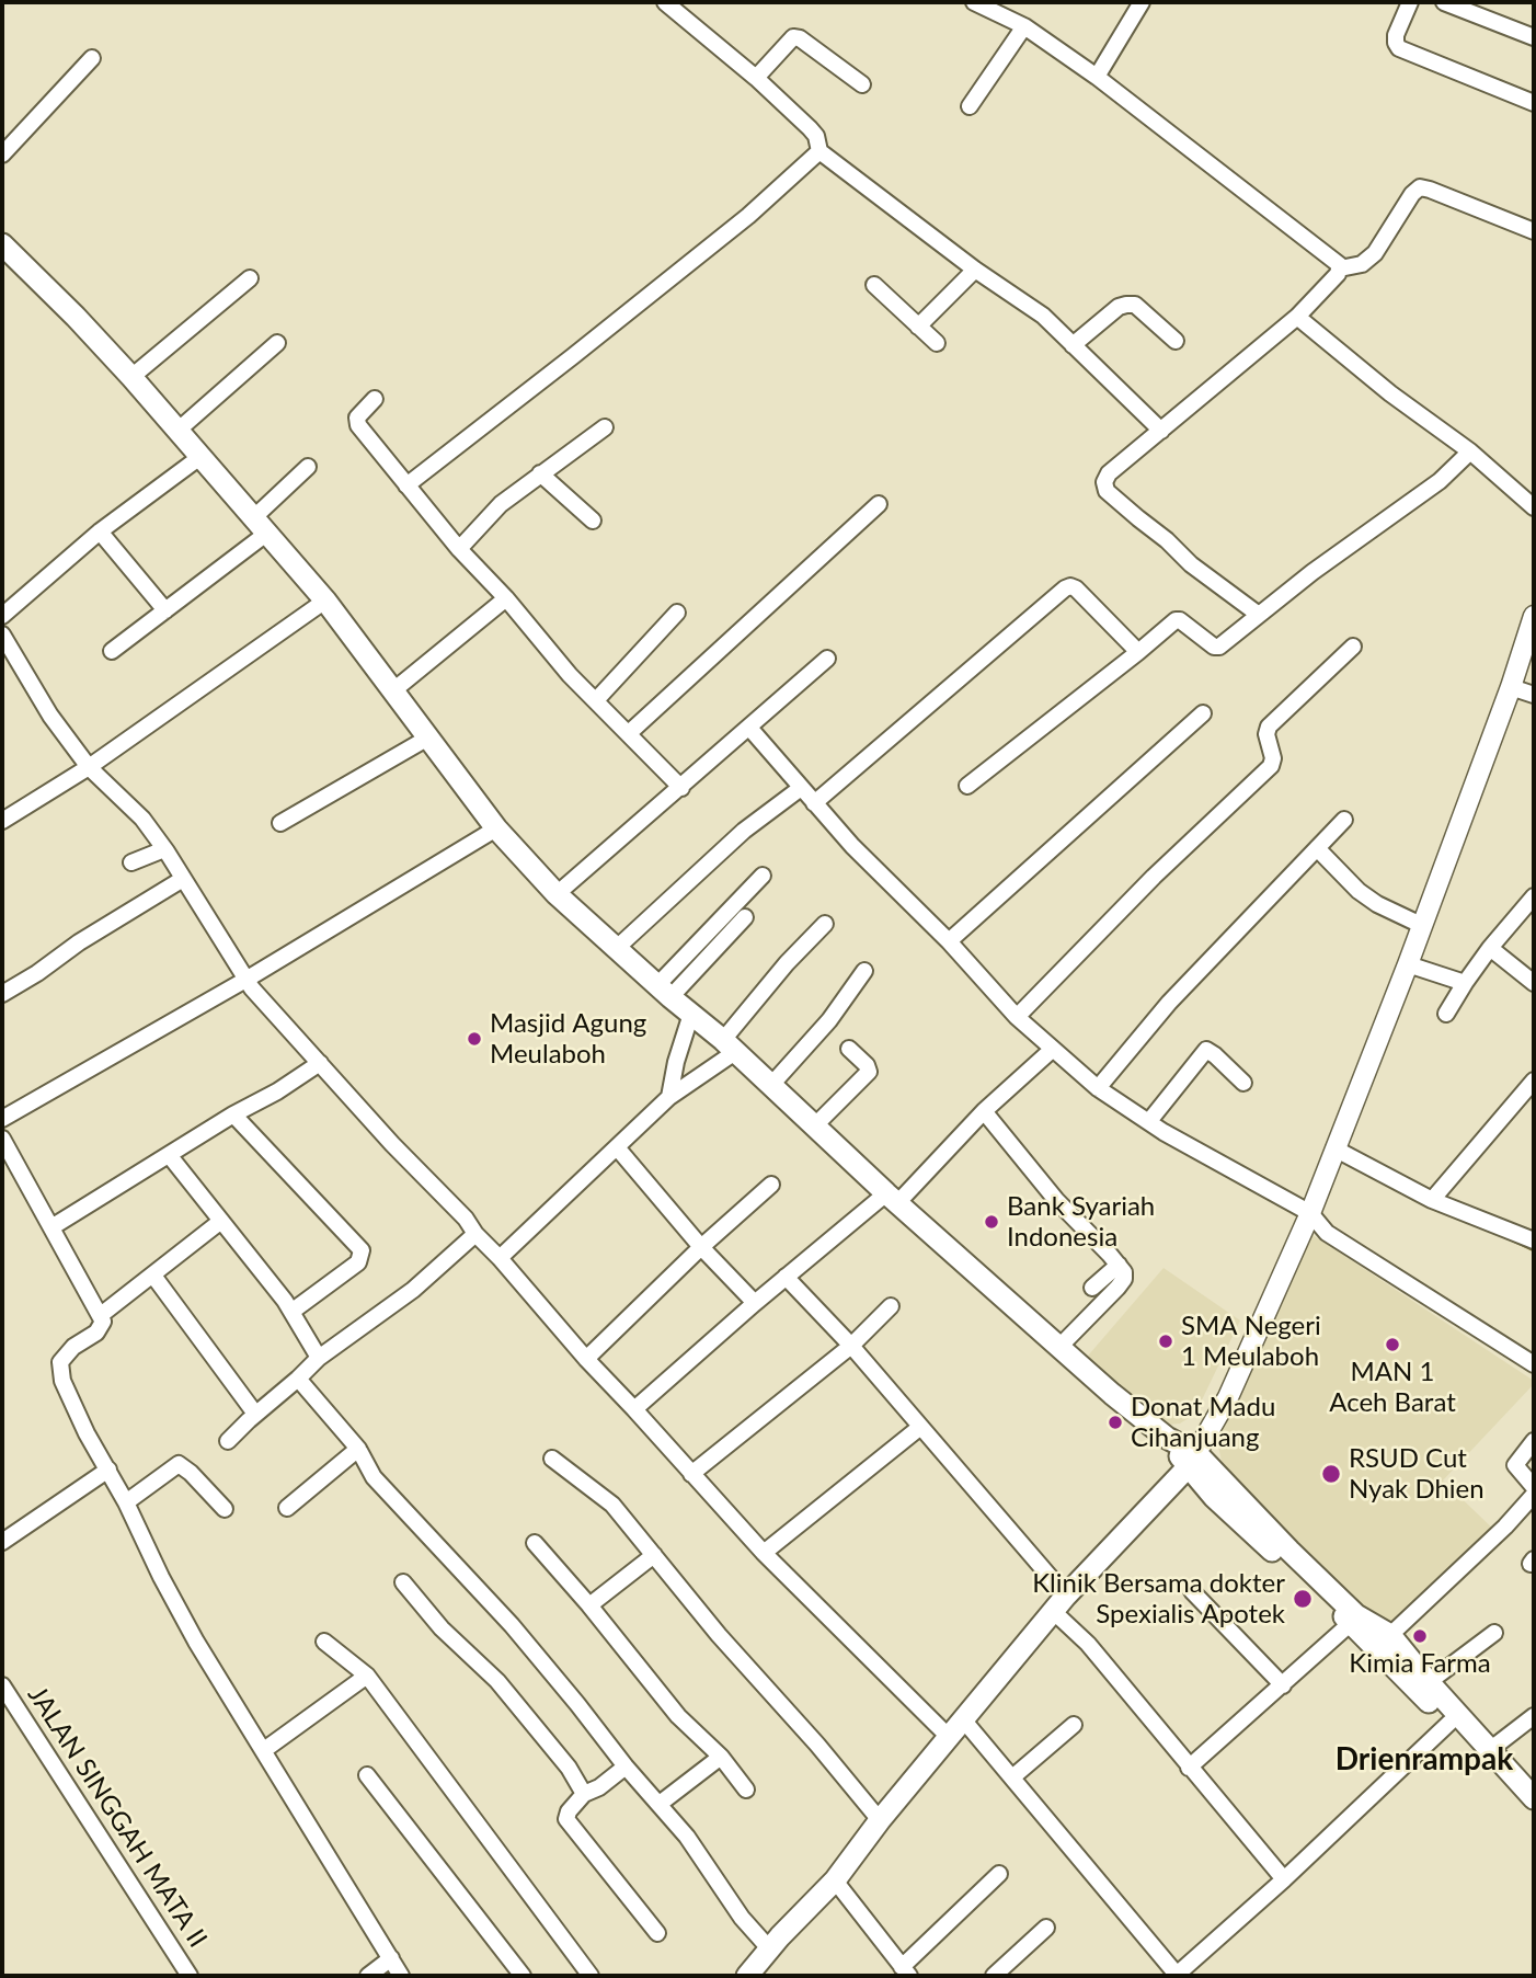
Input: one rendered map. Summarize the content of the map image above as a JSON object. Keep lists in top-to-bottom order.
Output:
{
  "streets": {
    "street": ["JALAN SINGGAH MATA II"]
  },
  "districts": ["Drienrampak"],
  "places": [
    "Masjid Agung Meulaboh",
    "Bank Syariah Indonesia",
    "SMA Negeri 1 Meulaboh",
    "MAN 1 Aceh Barat",
    "Donat Madu Cihanjuang",
    "RSUD Cut Nyak Dhien",
    "Klinik Bersama dokter Spexialis Apotek",
    "Kimia Farma"
  ]
}
